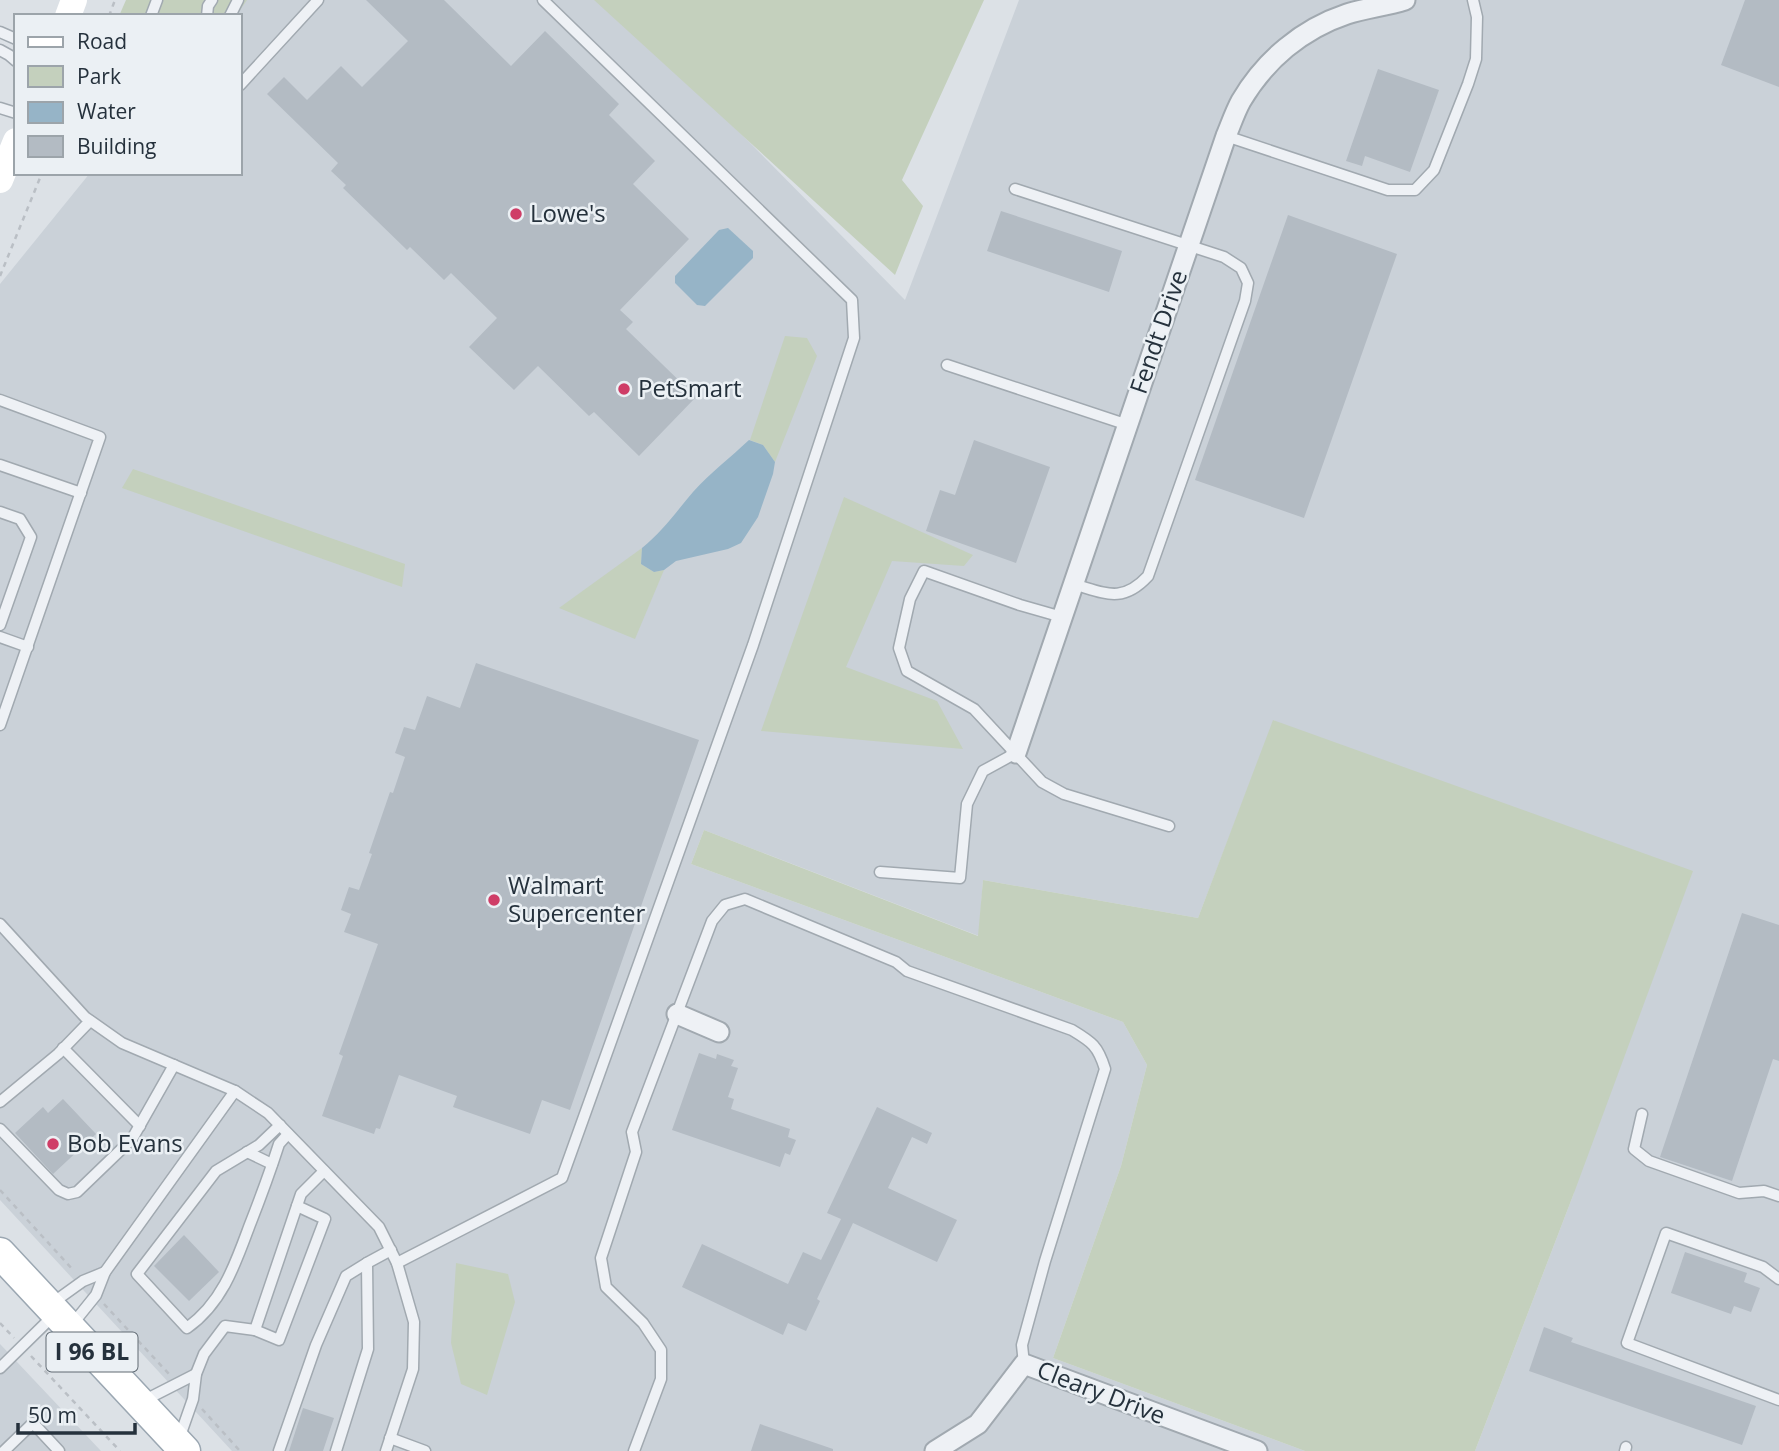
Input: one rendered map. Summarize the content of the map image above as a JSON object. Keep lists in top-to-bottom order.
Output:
{
  "streets": {
    "main road": ["I 96 BL"],
    "street": ["Fendt Drive", "Cleary Drive"]
  },
  "places": [
    "Lowe's",
    "PetSmart",
    "Walmart Supercenter",
    "Bob Evans"
  ],
  "legend": [
    "Road",
    "Park",
    "Water",
    "Building"
  ],
  "scale_bar": "50 m"
}
